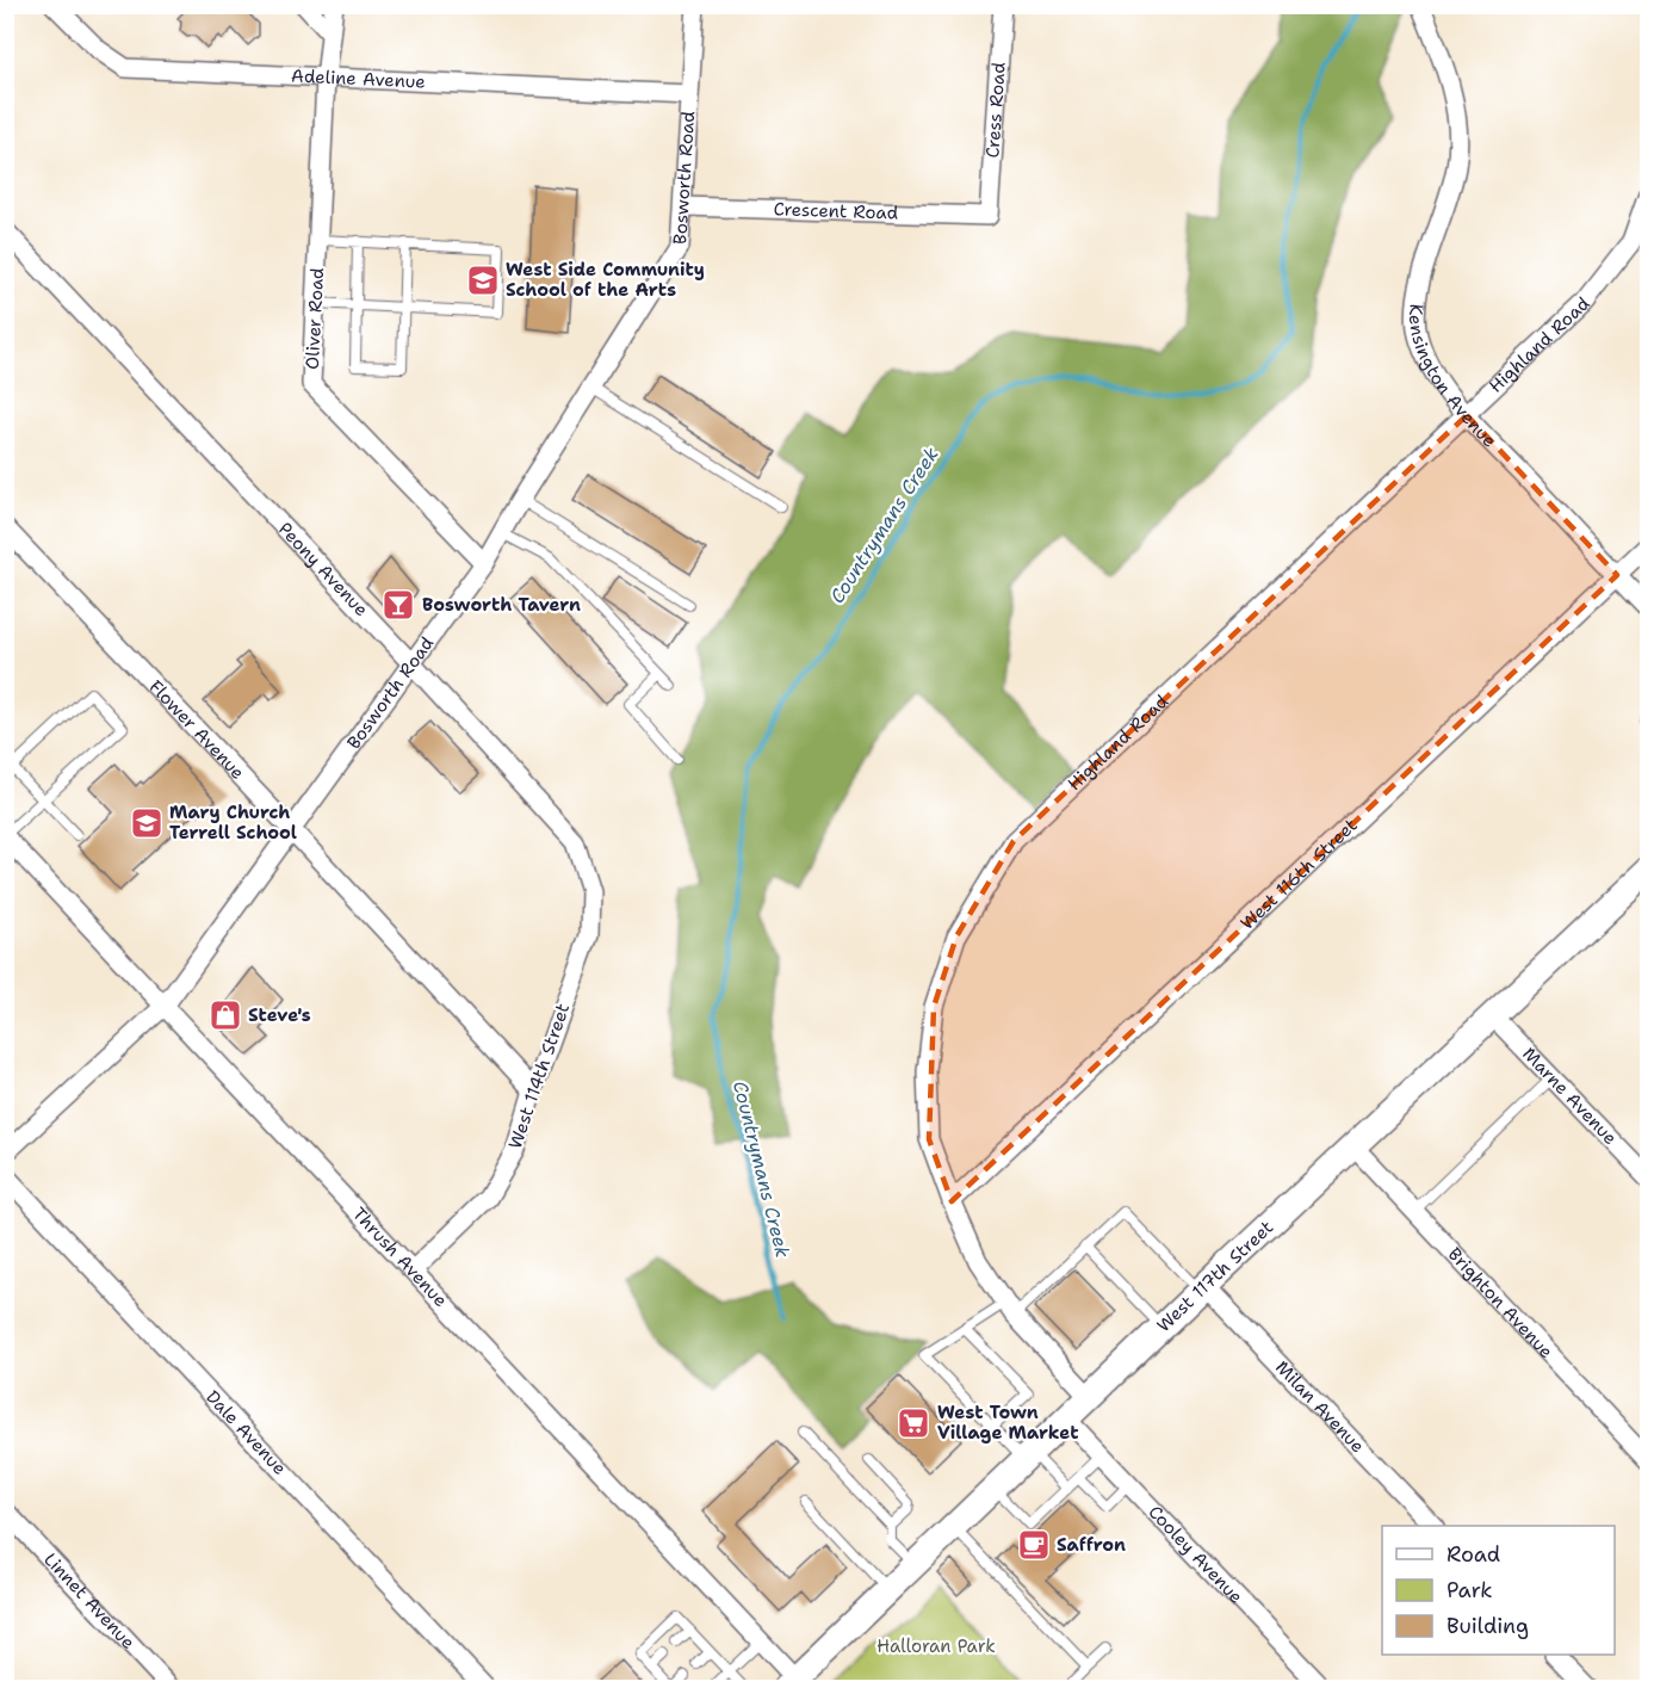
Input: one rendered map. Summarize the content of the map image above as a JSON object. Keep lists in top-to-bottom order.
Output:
{
  "streets": {
    "main road": ["West 117th Street"],
    "street": [
      "Adeline Avenue",
      "Cress Road",
      "Bosworth Road",
      "Crescent Road",
      "Oliver Road",
      "Highland Road",
      "Kensington Avenue",
      "Peony Avenue",
      "Flower Avenue",
      "West 116th Street",
      "West 114th Street",
      "Marne Avenue",
      "Thrush Avenue",
      "Brighton Avenue",
      "Milan Avenue",
      "Dale Avenue",
      "Cooley Avenue",
      "Linnet Avenue"
    ]
  },
  "crossings": [
    ["Adeline Avenue", "Bosworth Road"],
    ["Adeline Avenue", "Oliver Road"],
    ["Cress Road", "Crescent Road"],
    ["Bosworth Road", "Crescent Road"],
    ["Bosworth Road", "Oliver Road"],
    ["Bosworth Road", "Peony Avenue"],
    ["Bosworth Road", "Flower Avenue"],
    ["Bosworth Road", "Thrush Avenue"],
    ["Highland Road", "Kensington Avenue"],
    ["Highland Road", "West 116th Street"],
    ["Highland Road", "West 117th Street"],
    ["Kensington Avenue", "West 116th Street"],
    ["Peony Avenue", "West 114th Street"],
    ["Flower Avenue", "West 114th Street"],
    ["West 114th Street", "Thrush Avenue"],
    ["Marne Avenue", "West 117th Street"],
    ["Thrush Avenue", "West 117th Street"],
    ["West 117th Street", "Brighton Avenue"],
    ["West 117th Street", "Milan Avenue"],
    ["West 117th Street", "Cooley Avenue"]
  ],
  "water": ["Countrymans Creek"],
  "parks": ["Halloran Park"],
  "places": {
    "school or university": ["West Side Community School of the Arts", "Mary Church Terrell School"],
    "bar": ["Bosworth Tavern"],
    "shop": ["Steve's"],
    "supermarket": ["West Town Village Market"],
    "cafe": ["Saffron"]
  },
  "legend": ["Road", "Park", "Building"]
}
